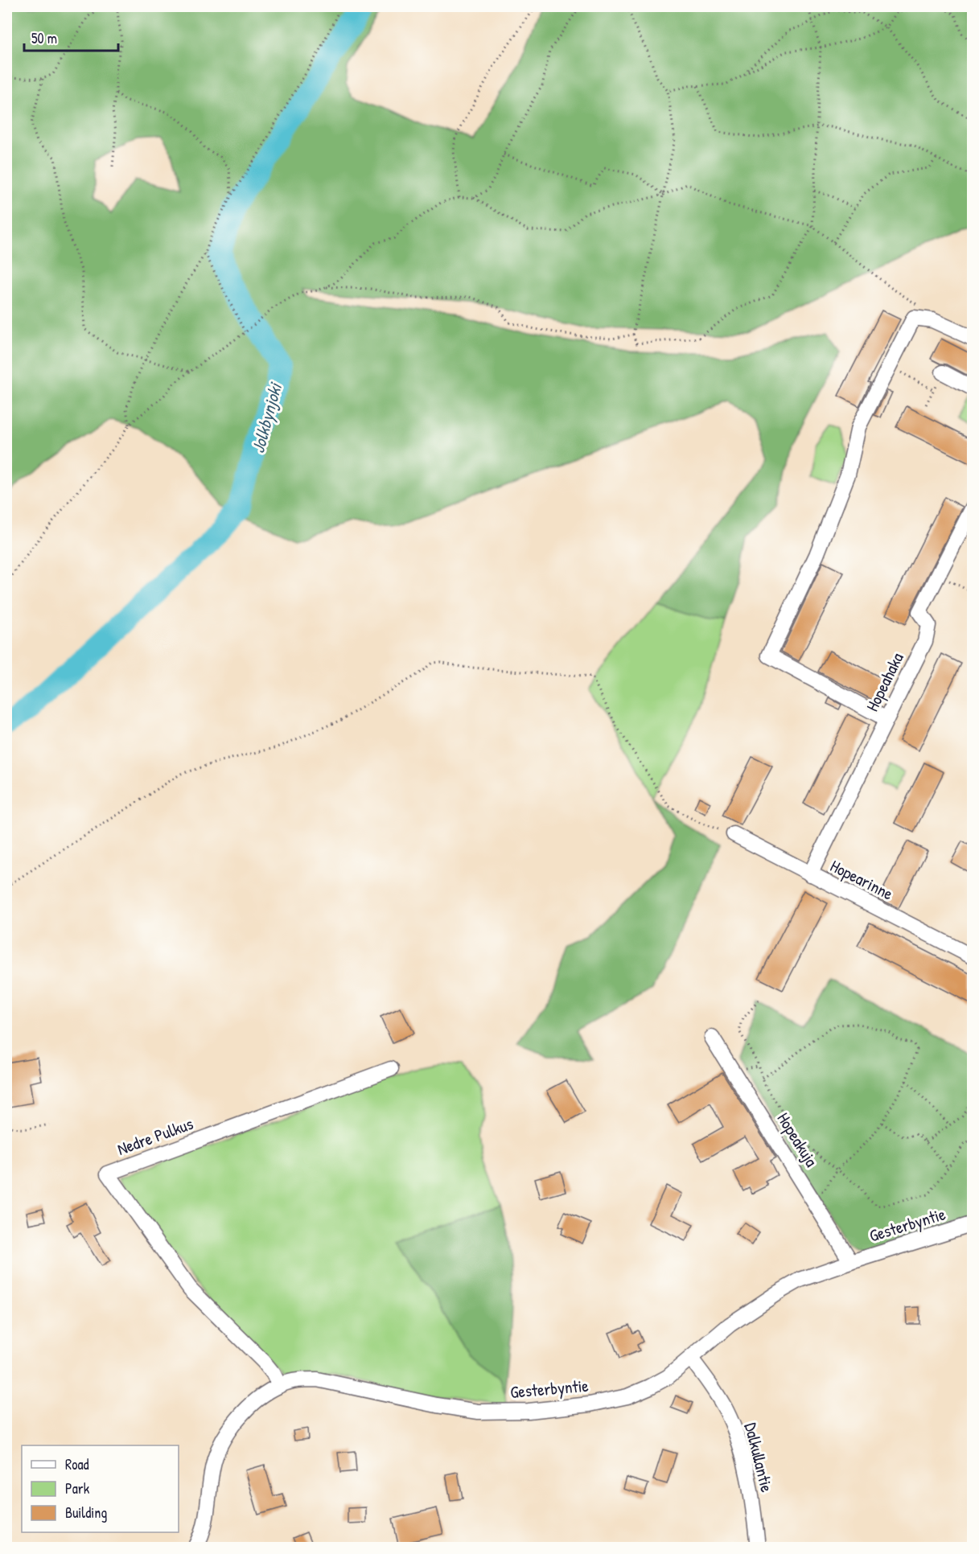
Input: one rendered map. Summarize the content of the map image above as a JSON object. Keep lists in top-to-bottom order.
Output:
{
  "streets": {
    "street": [
      "Hopeahaka",
      "Hopearinne",
      "Nedre Pulkus",
      "Hopeakuja",
      "Gesterbyntie",
      "Dalkullantie"
    ]
  },
  "crossings": [
    ["Hopeahaka", "Hopearinne"],
    ["Nedre Pulkus", "Gesterbyntie"],
    ["Hopeakuja", "Gesterbyntie"],
    ["Gesterbyntie", "Dalkullantie"]
  ],
  "water": ["Jolkbynjoki"],
  "legend": ["Road", "Park", "Building"],
  "scale_bar": "50 m"
}
